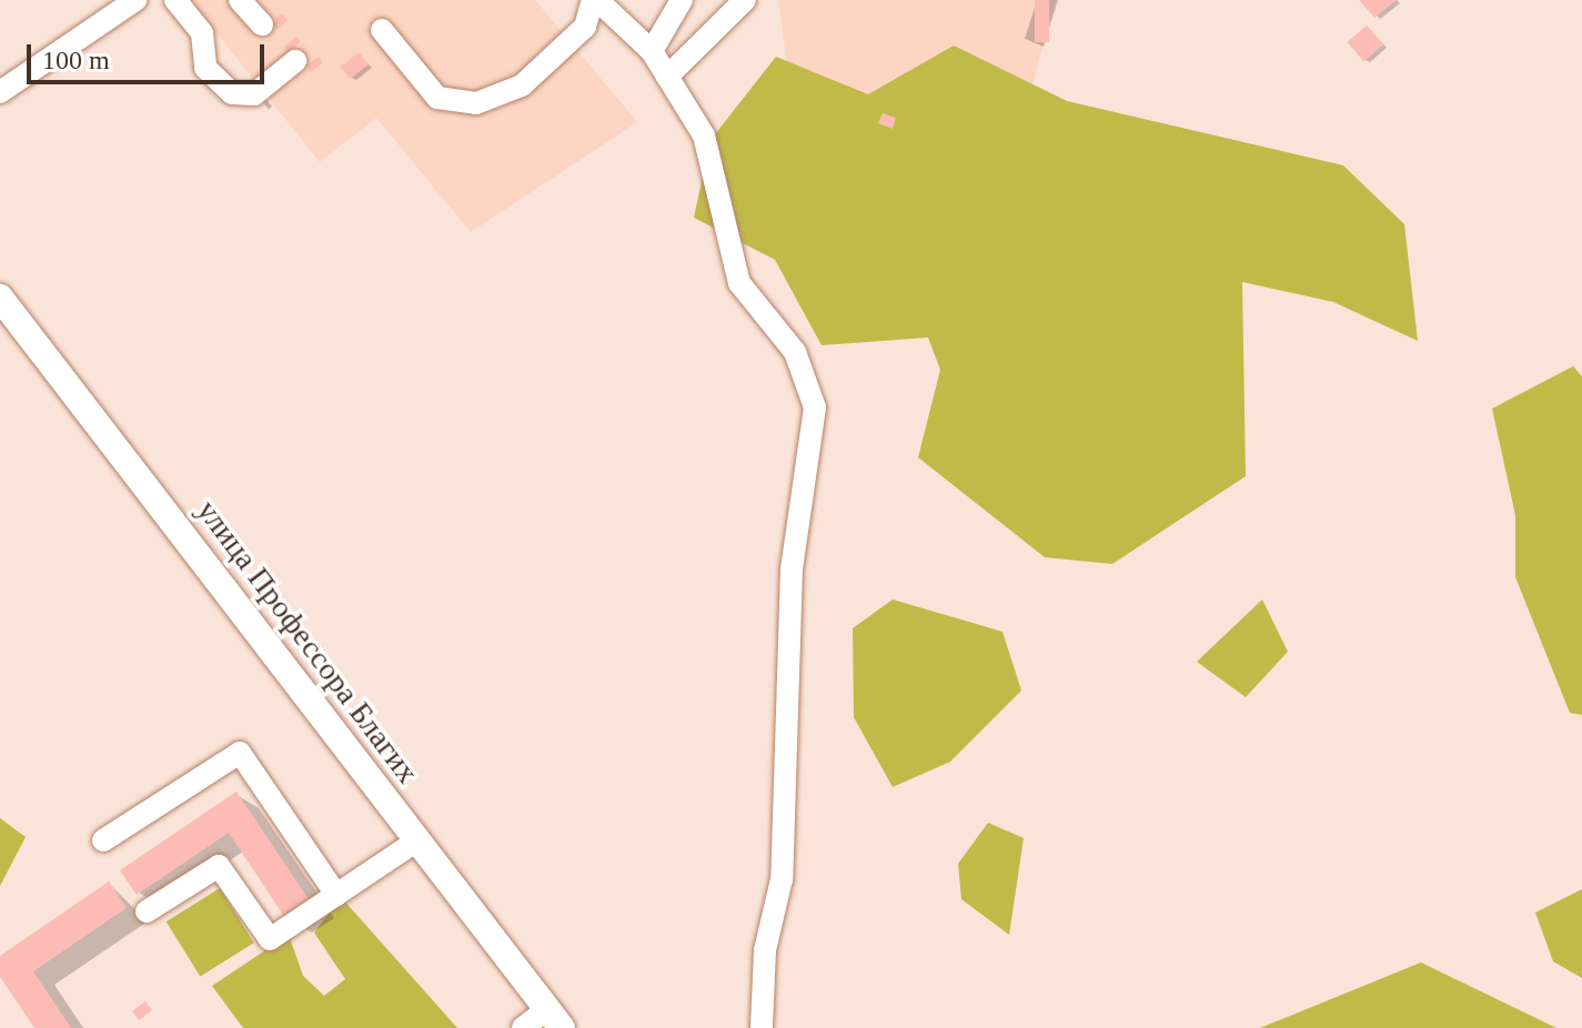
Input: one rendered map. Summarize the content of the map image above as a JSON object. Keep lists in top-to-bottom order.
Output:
{
  "streets": {
    "main road": ["улица Профессора Благих"]
  },
  "scale_bar": "100 m"
}
